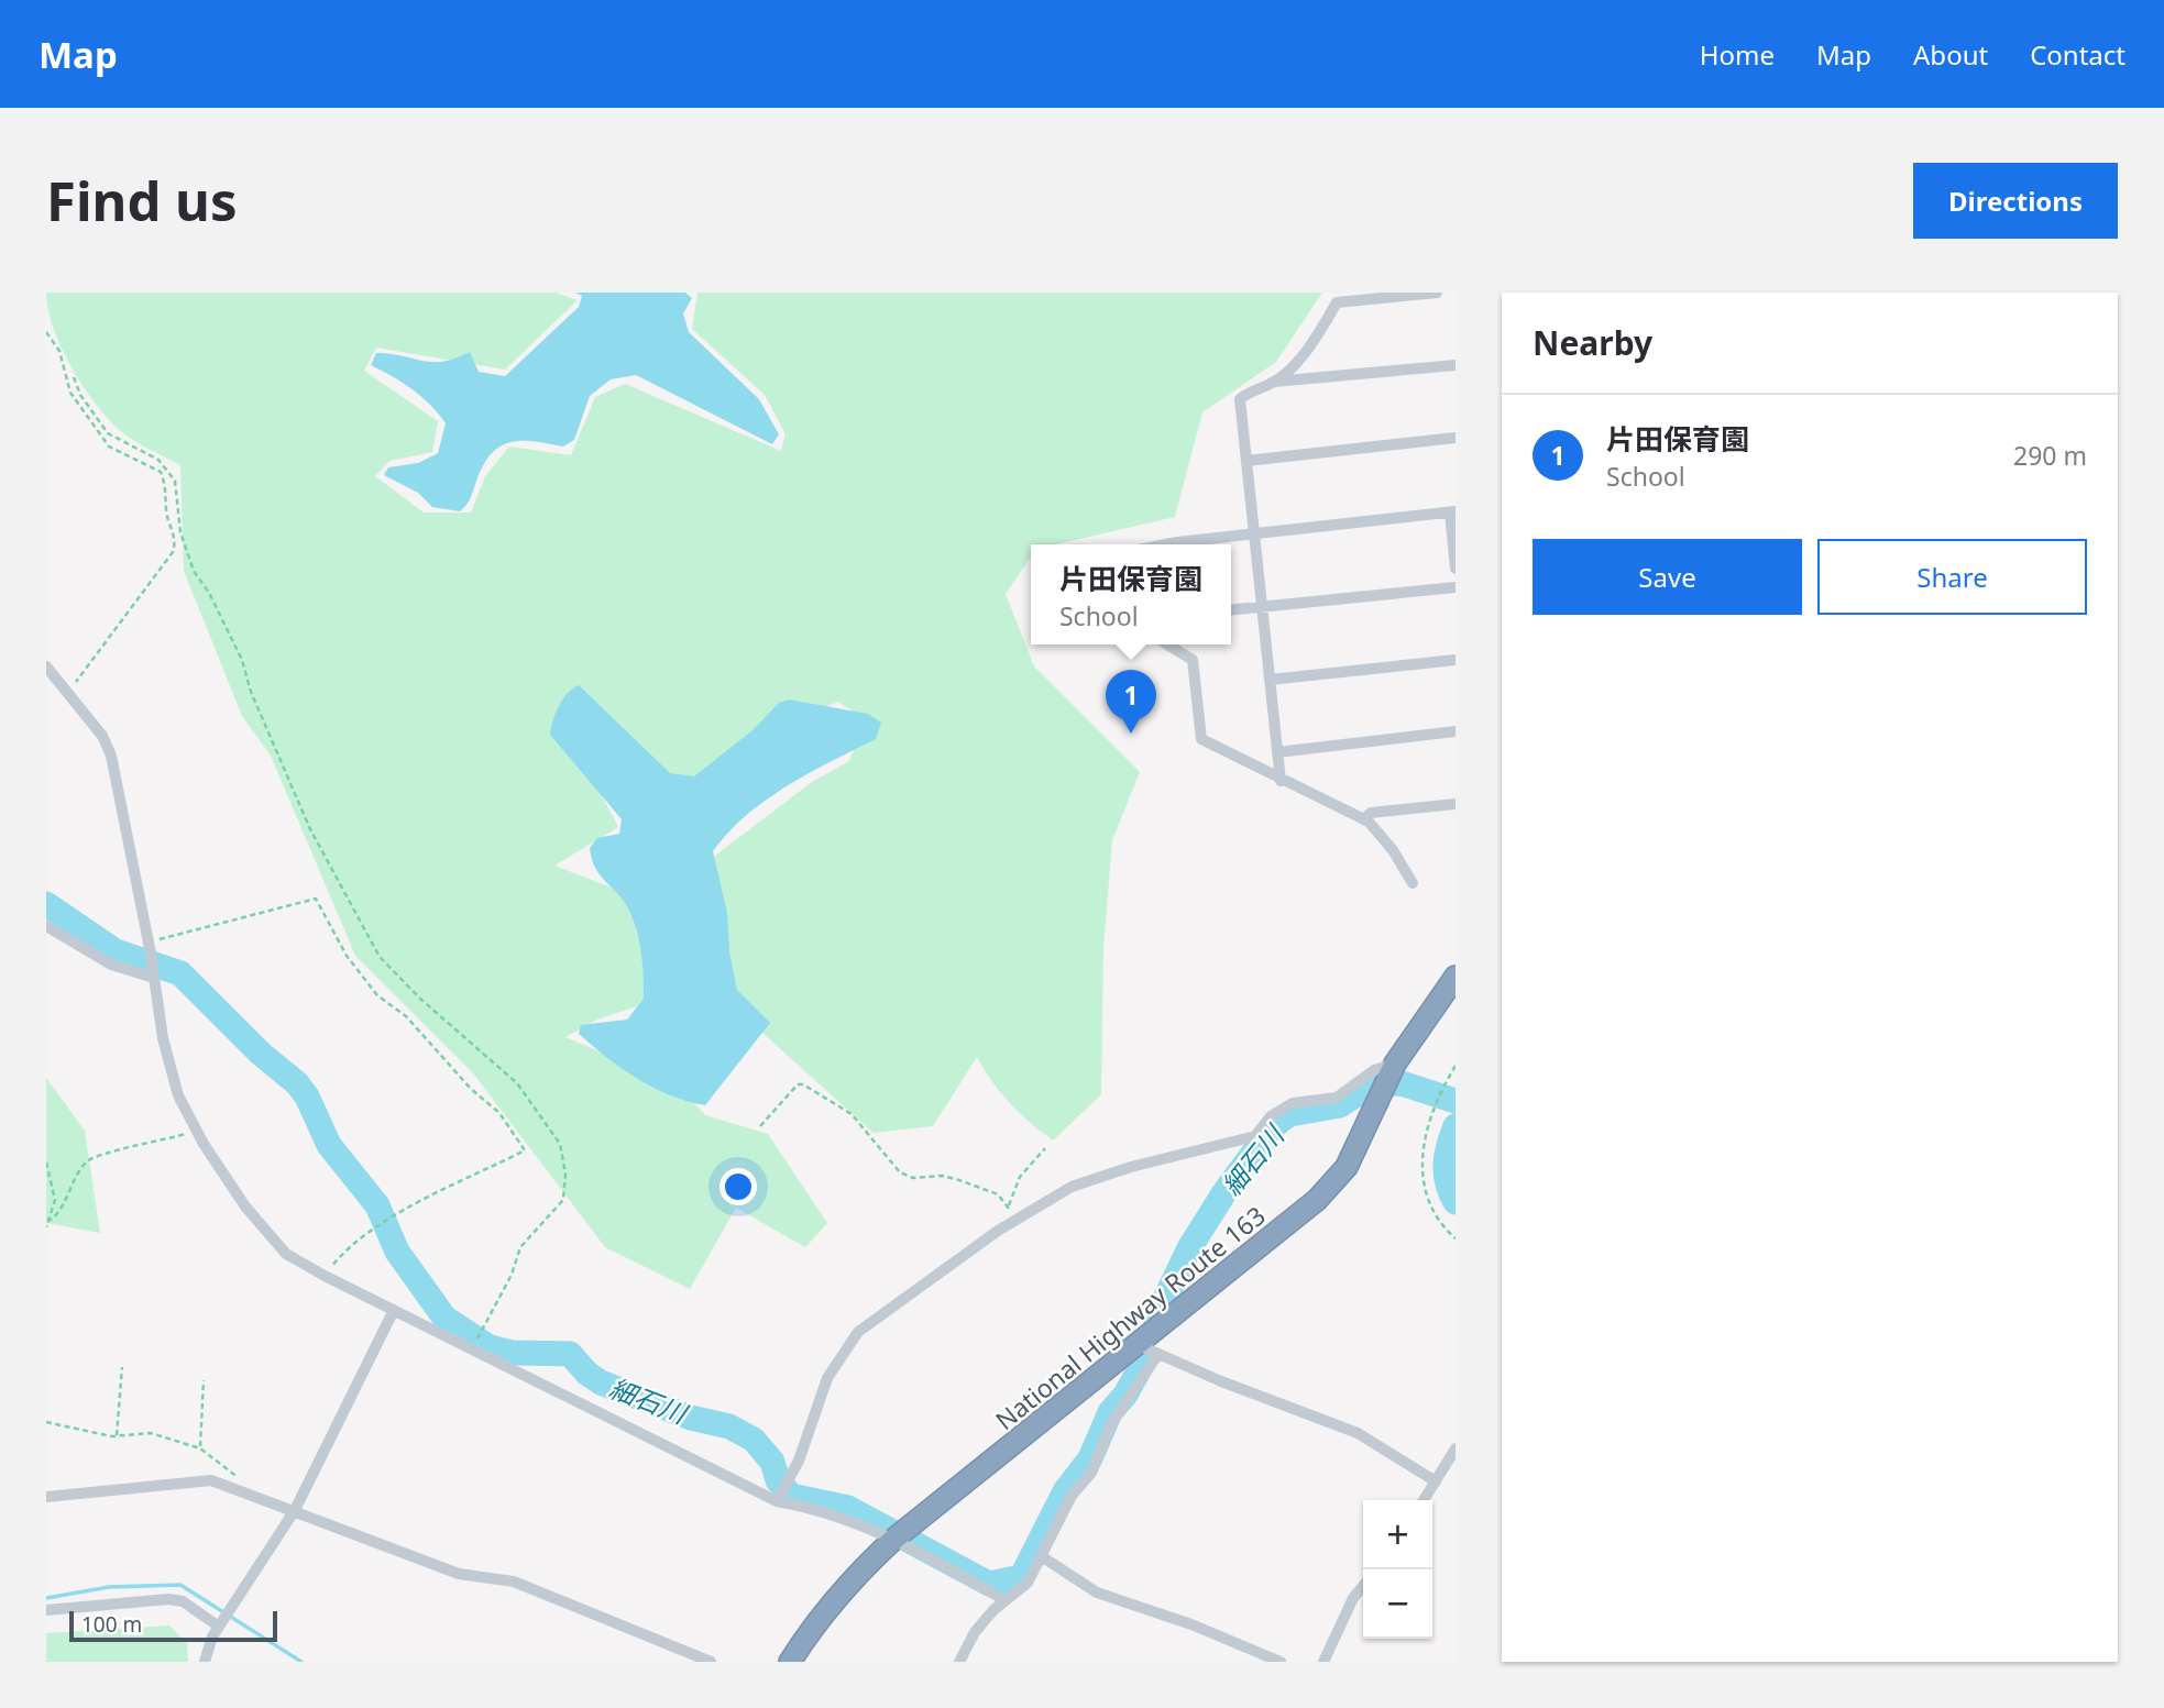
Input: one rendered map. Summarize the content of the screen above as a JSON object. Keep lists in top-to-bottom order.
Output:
{
  "streets": {
    "highway": ["National Highway Route 163"]
  },
  "water": ["細石川"],
  "scale_bar": "100 m",
  "page": {
    "header": "Map",
    "nav": [
      "Home",
      "Map",
      "About",
      "Contact"
    ],
    "buttons": [
      "Directions",
      ["Save", "Share"]
    ],
    "title": "Find us",
    "heading": "Nearby",
    "list": [
      {
        "mark": "1",
        "name": "片田保育園",
        "note": "School",
        "value": "290 m"
      }
    ],
    "popup": ["片田保育園", "School"],
    "pins": "1",
    "map_buttons": ["+", "−"],
    "scale": "100 m"
  }
}
